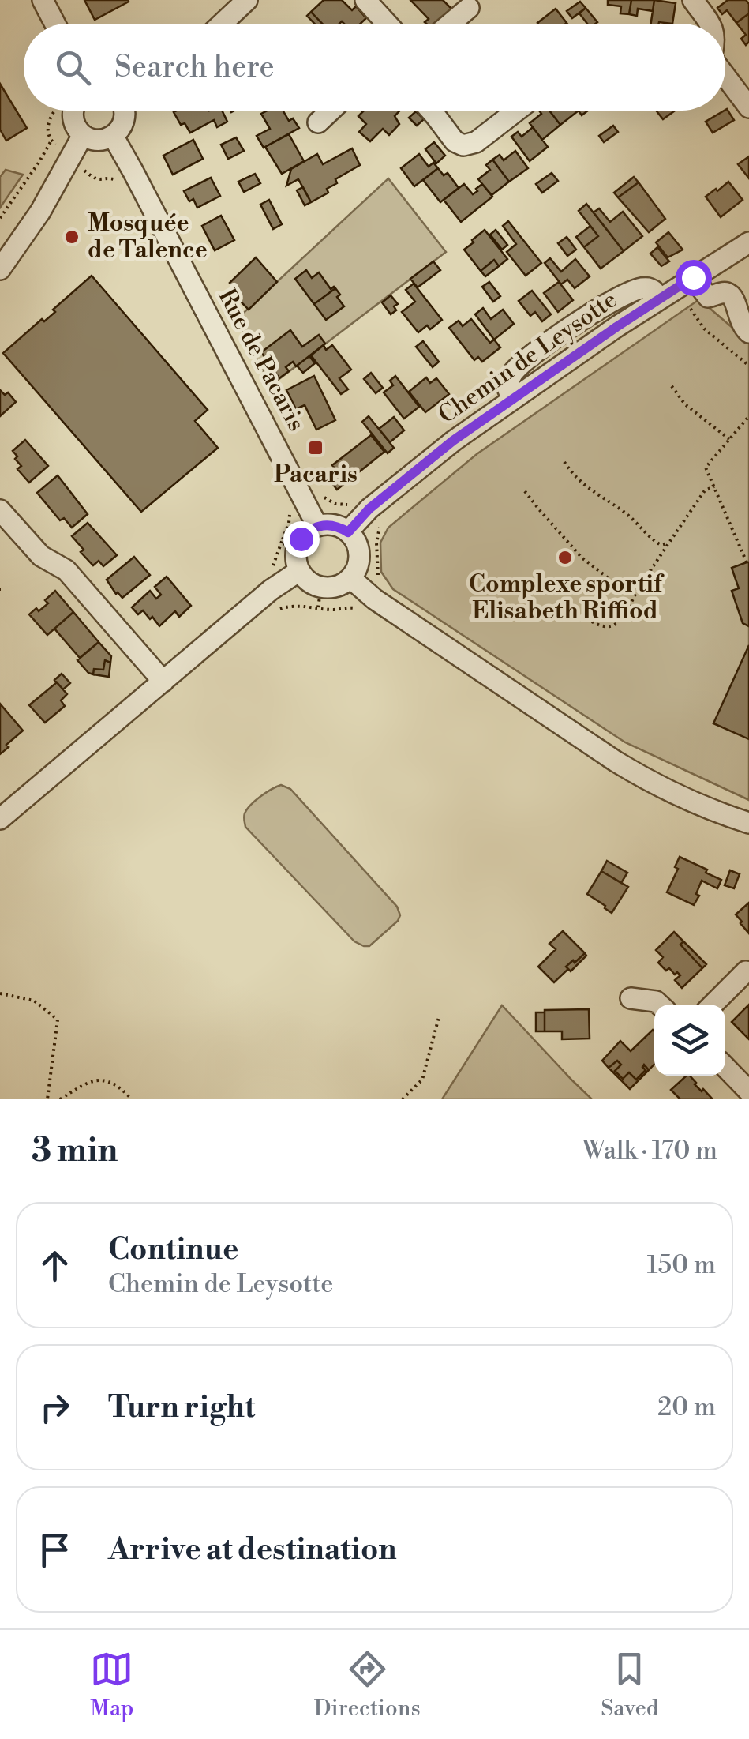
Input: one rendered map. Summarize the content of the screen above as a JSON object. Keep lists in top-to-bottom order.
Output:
{
  "streets": {
    "street": ["Chemin de Leysotte", "Rue de Pacaris"]
  },
  "crossings": [
    ["Chemin de Leysotte", "Rue de Pacaris"]
  ],
  "places": {
    "other": ["Mosquée de Talence", "Complexe sportif Elisabeth Riffiod"],
    "transit": ["Pacaris"]
  },
  "page": {
    "search": "Search here",
    "heading": ["3 min", "Walk · 170 m"],
    "list": [
      ["Continue", "Chemin de Leysotte", "150 m"],
      ["Turn right", "20 m"],
      "Arrive at destination"
    ],
    "nav": ["Map", "Directions", "Saved"]
  }
}
